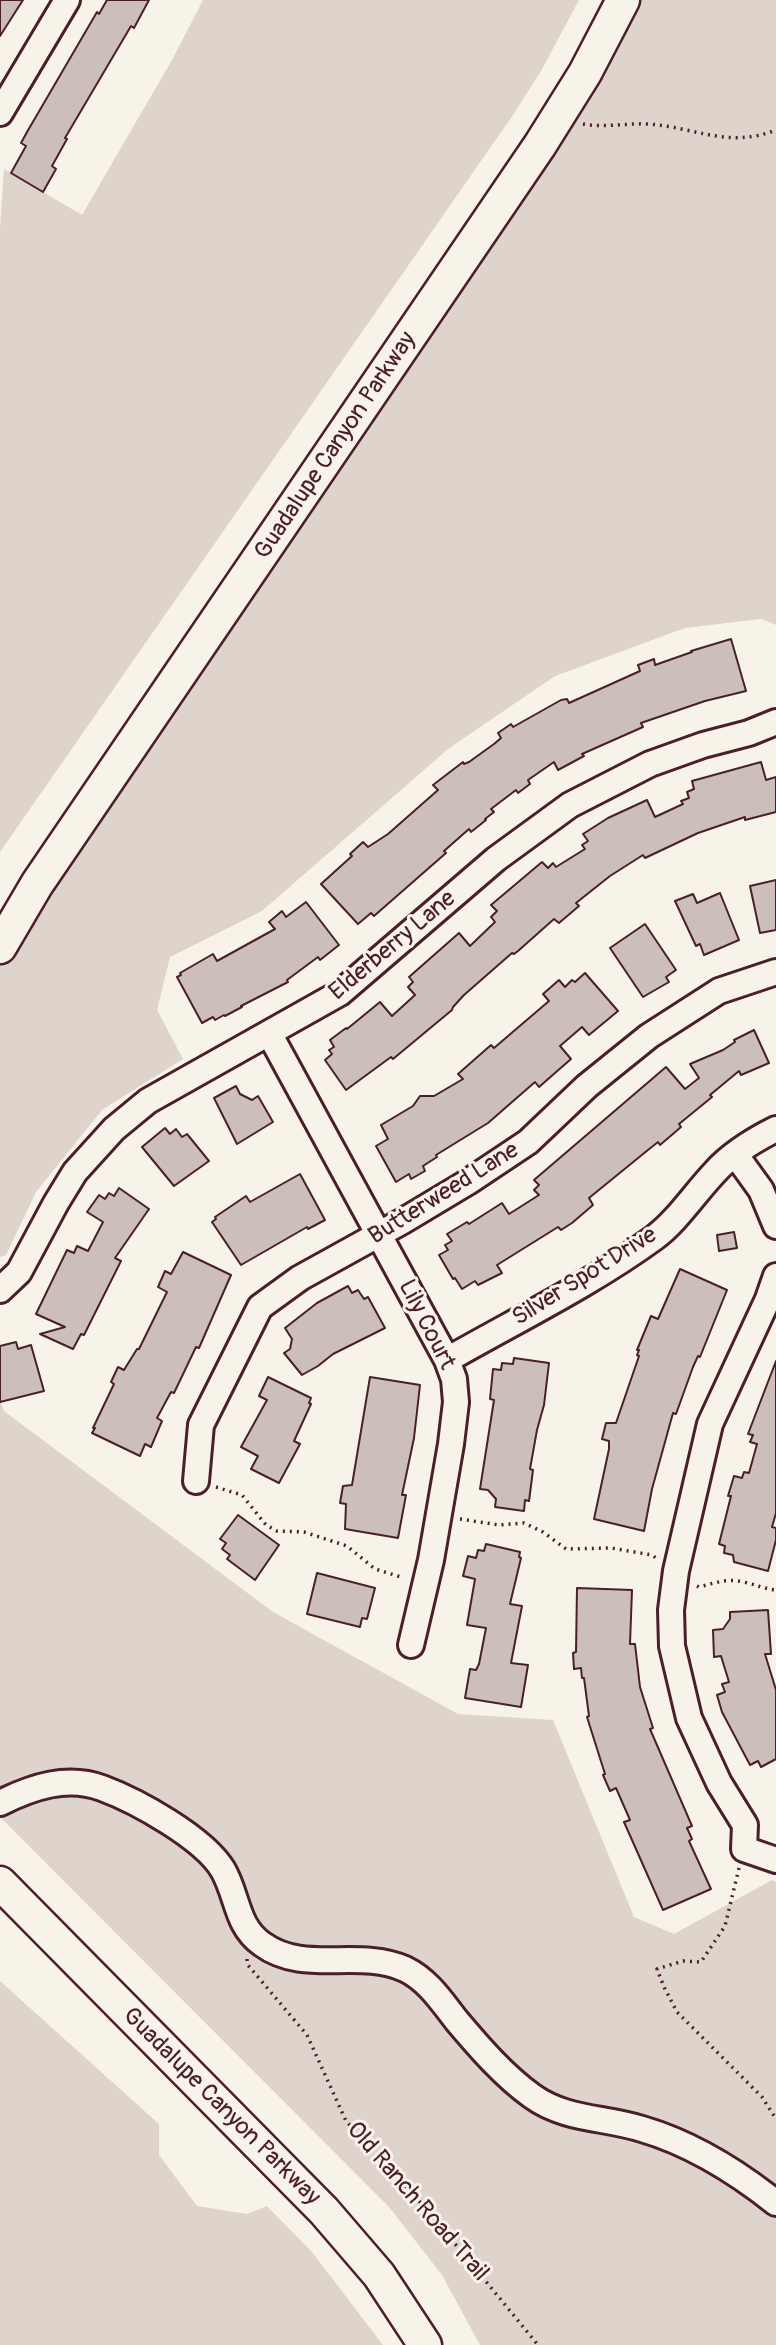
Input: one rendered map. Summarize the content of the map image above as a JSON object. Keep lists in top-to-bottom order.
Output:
{
  "streets": {
    "main road": ["Guadalupe Canyon Parkway"],
    "street": [
      "Elderberry Lane",
      "Butterweed Lane",
      "Silver Spot Drive",
      "Lily Court"
    ],
    "path": ["Old Ranch Road Trail"]
  },
  "crossings": [
    ["Elderberry Lane", "Lily Court"],
    ["Butterweed Lane", "Lily Court"],
    ["Silver Spot Drive", "Lily Court"]
  ]
}
